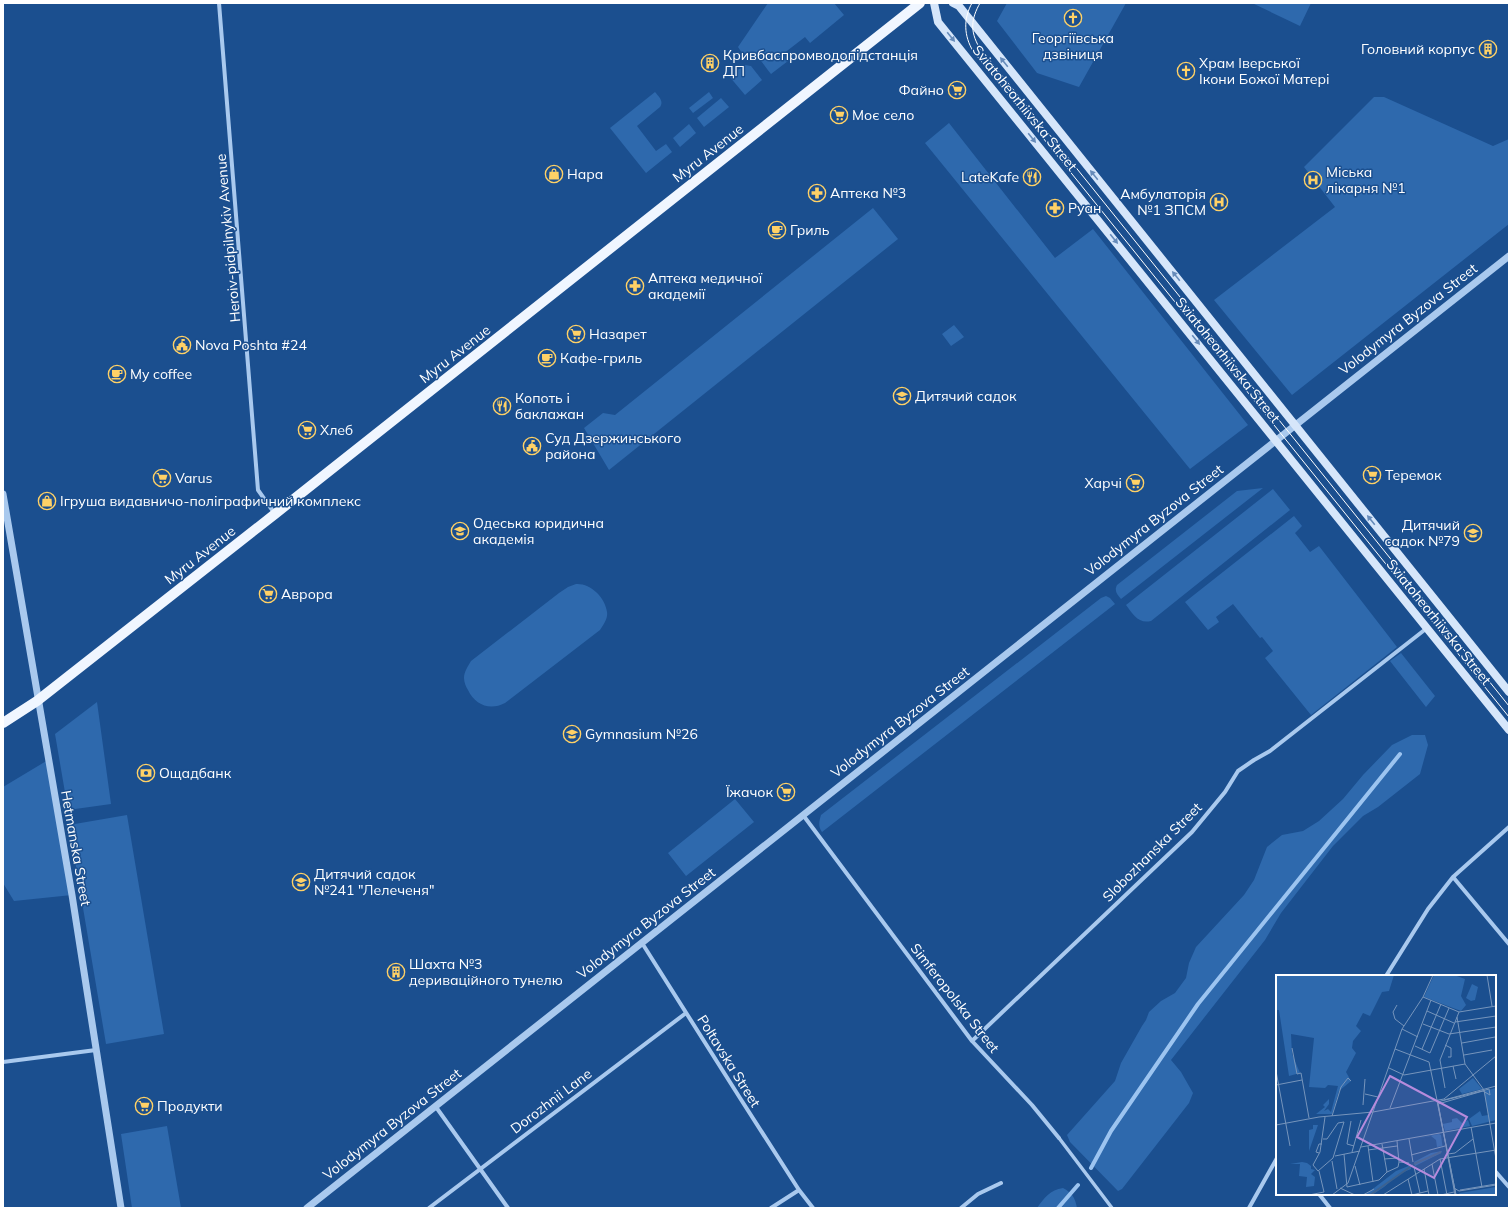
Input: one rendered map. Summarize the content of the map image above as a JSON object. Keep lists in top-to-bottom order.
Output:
{
  "streets": {
    "main road": ["Sviatoheorhiivska Street", "Myru Avenue"],
    "street": [
      "Heroiv-pidpilnykiv Avenue",
      "Volodymyra Byzova Street",
      "Hetmanska Street",
      "Slobozhanska Street",
      "Simferopolska Street",
      "Poltavska Street",
      "Dorozhnii Lane"
    ]
  },
  "crossings": [
    ["Sviatoheorhiivska Street", "Volodymyra Byzova Street"],
    ["Sviatoheorhiivska Street", "Slobozhanska Street"],
    ["Myru Avenue", "Heroiv-pidpilnykiv Avenue"],
    ["Myru Avenue", "Hetmanska Street"],
    ["Volodymyra Byzova Street", "Simferopolska Street"],
    ["Volodymyra Byzova Street", "Poltavska Street"],
    ["Slobozhanska Street", "Simferopolska Street"],
    ["Poltavska Street", "Dorozhnii Lane"]
  ],
  "places": {
    "church": ["Георгіївська дзвіниця", "Храм Іверської Ікони Божої Матері"],
    "building": ["Головний корпус", "Кривбаспромводопідстанція ДП", "Шахта №3 дериваційного тунелю"],
    "supermarket": [
      "Файно",
      "Моє село",
      "Назарет",
      "Хлеб",
      "Теремок",
      "Varus",
      "Харчі",
      "Аврора",
      "Їжачок",
      "Продукти"
    ],
    "shop": ["Нара", "Ігруша видавничо-поліграфичний комплекс"],
    "restaurant": ["LateKafe", "Копоть і баклажан"],
    "hospital": ["Міська лікарня №1", "Амбулаторія №1 ЗПСМ"],
    "pharmacy": ["Аптека №3", "Руан", "Аптека медичної академії"],
    "cafe": ["Гриль", "Кафе-гриль", "My coffee"],
    "public building": ["Nova Poshta #24", "Суд Дзержинського района"],
    "school or university": [
      "Дитячий садок",
      "Одеська юридична академія",
      "Дитячий садок №79",
      "Gymnasium №26",
      "Дитячий садок №241 \"Лелеченя\""
    ],
    "bank": ["Ощадбанк"]
  }
}
